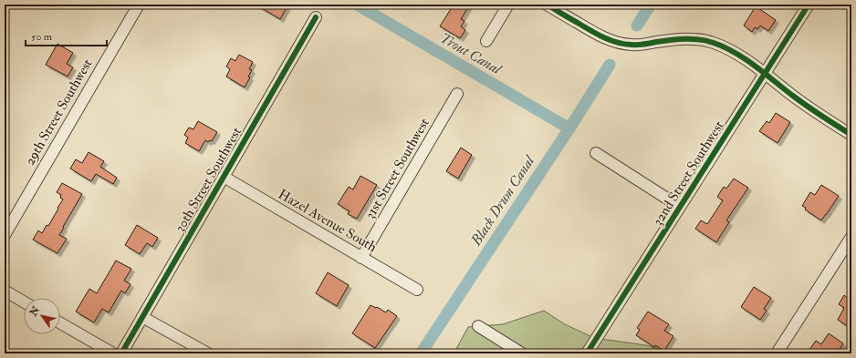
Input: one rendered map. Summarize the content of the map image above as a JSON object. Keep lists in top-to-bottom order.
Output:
{
  "streets": {
    "street": [
      "29th Street Southwest",
      "31st Street Southwest",
      "32nd Street Southwest",
      "30th Street Southwest",
      "Hazel Avenue South"
    ]
  },
  "crossings": [
    ["31st Street Southwest", "Hazel Avenue South"],
    ["30th Street Southwest", "Hazel Avenue South"]
  ],
  "water": ["Trout Canal", "Black Drum Canal"],
  "scale_bar": "50 m",
  "north": "top left"
}
